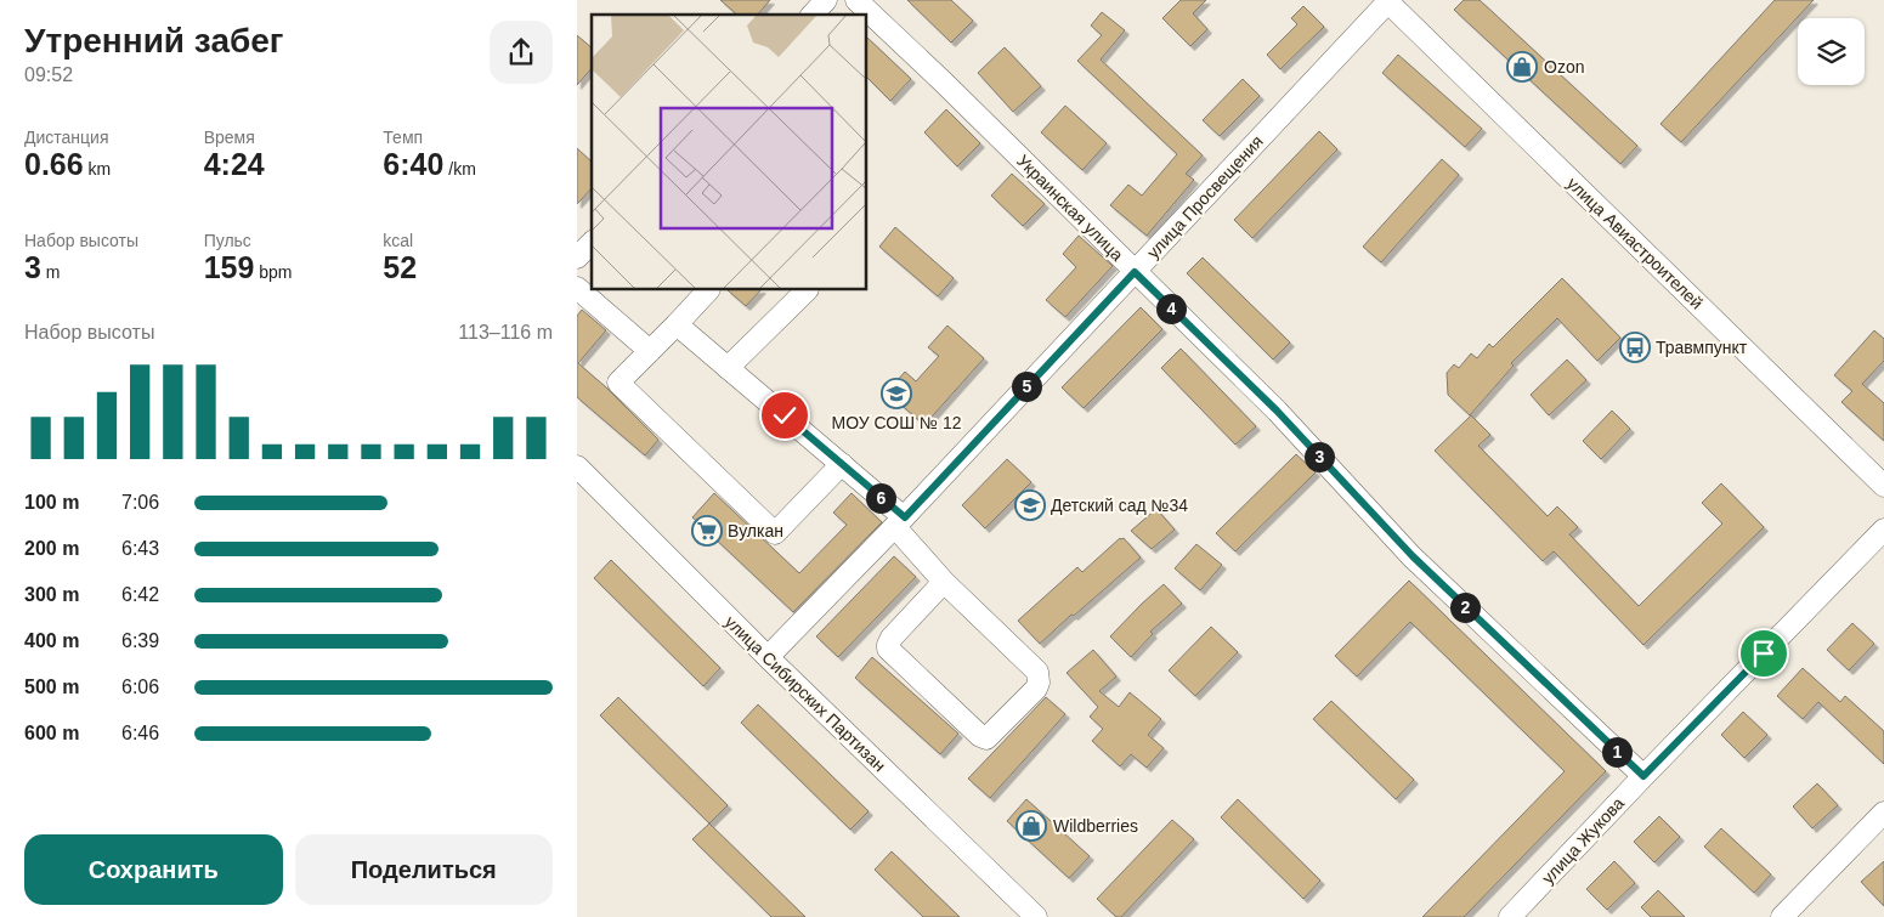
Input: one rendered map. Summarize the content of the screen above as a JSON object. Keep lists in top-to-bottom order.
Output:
{
  "streets": {
    "street": [
      "улица Просвещения",
      "Украинская улица",
      "улица Авиастроителей",
      "улица Сибирских Партизан",
      "улица Жукова"
    ]
  },
  "crossings": [
    ["улица Просвещения", "Украинская улица"],
    ["улица Просвещения", "улица Авиастроителей"],
    ["улица Просвещения", "улица Сибирских Партизан"],
    ["Украинская улица", "улица Жукова"]
  ],
  "places": {
    "shop": ["Ozon", "Wildberries"],
    "bus stop": ["Травмпункт"],
    "school or university": ["МОУ СОШ № 12", "Детский сад №34"],
    "supermarket": ["Вулкан"]
  },
  "page": {
    "heading": ["Утренний забег", "09:52"],
    "stats": [
      ["Дистанция", "0.66 km"],
      ["Время", "4:24"],
      ["Темп", "6:40 /km"],
      ["Набор высоты", "3 m"],
      ["Пульс", "159 bpm"],
      ["kcal", "52"]
    ],
    "pins": [
      "4",
      "5",
      "3",
      "6",
      "2",
      "1"
    ],
    "chart": ["Набор высоты", "113–116 m"],
    "list": [
      {
        "name": "100 m",
        "note": "7:06"
      },
      {
        "name": "200 m",
        "note": "6:43"
      },
      {
        "name": "300 m",
        "note": "6:42"
      },
      {
        "name": "400 m",
        "note": "6:39"
      },
      {
        "name": "500 m",
        "note": "6:06"
      },
      {
        "name": "600 m",
        "note": "6:46"
      }
    ],
    "buttons": ["Сохранить", "Поделиться"]
  }
}
